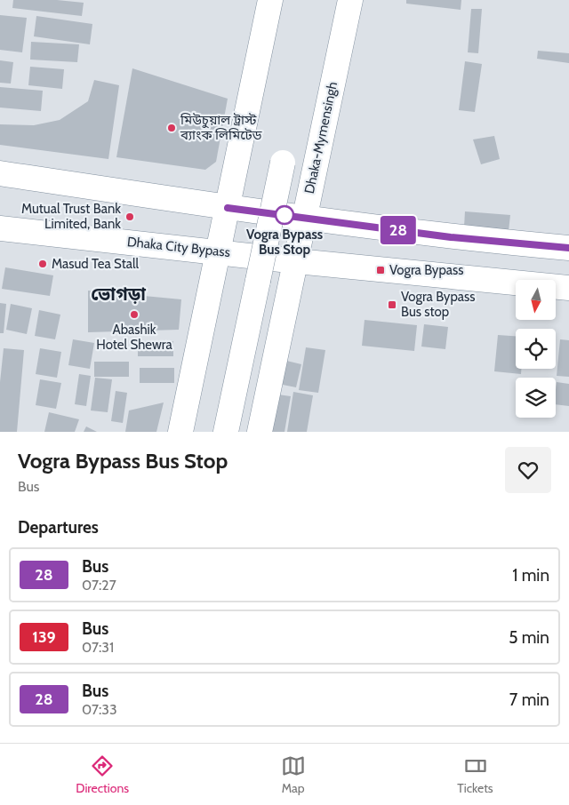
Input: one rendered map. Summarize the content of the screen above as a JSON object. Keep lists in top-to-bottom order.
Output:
{
  "streets": {
    "highway": ["Dhaka-Mymensingh", "Dhaka City Bypass"]
  },
  "crossings": [
    ["Dhaka-Mymensingh", "Dhaka City Bypass"]
  ],
  "districts": ["ভোগড়া"],
  "places": {
    "other": [
      "মিউচুয়াল ট্রাস্ট ব্যাংক লিমিটেড",
      "Vogra Bypass Bus Stop",
      "Mutual Trust Bank Limited, Bank",
      "Masud Tea Stall",
      "Abashik Hotel Shewra"
    ],
    "transit": ["Vogra Bypass", "Vogra Bypass Bus stop"]
  },
  "lines": ["bus line 28"],
  "north": "bottom",
  "page": {
    "on_map": "28",
    "heading": [
      ["Vogra Bypass Bus Stop", "Bus"],
      "Departures"
    ],
    "list": [
      {
        "mark": "28",
        "name": "Bus",
        "note": "07:27",
        "value": "1 min"
      },
      {
        "mark": "139",
        "name": "Bus",
        "note": "07:31",
        "value": "5 min"
      },
      {
        "mark": "28",
        "name": "Bus",
        "note": "07:33",
        "value": "7 min"
      }
    ],
    "tabs": ["Directions", "Map", "Tickets"]
  }
}
